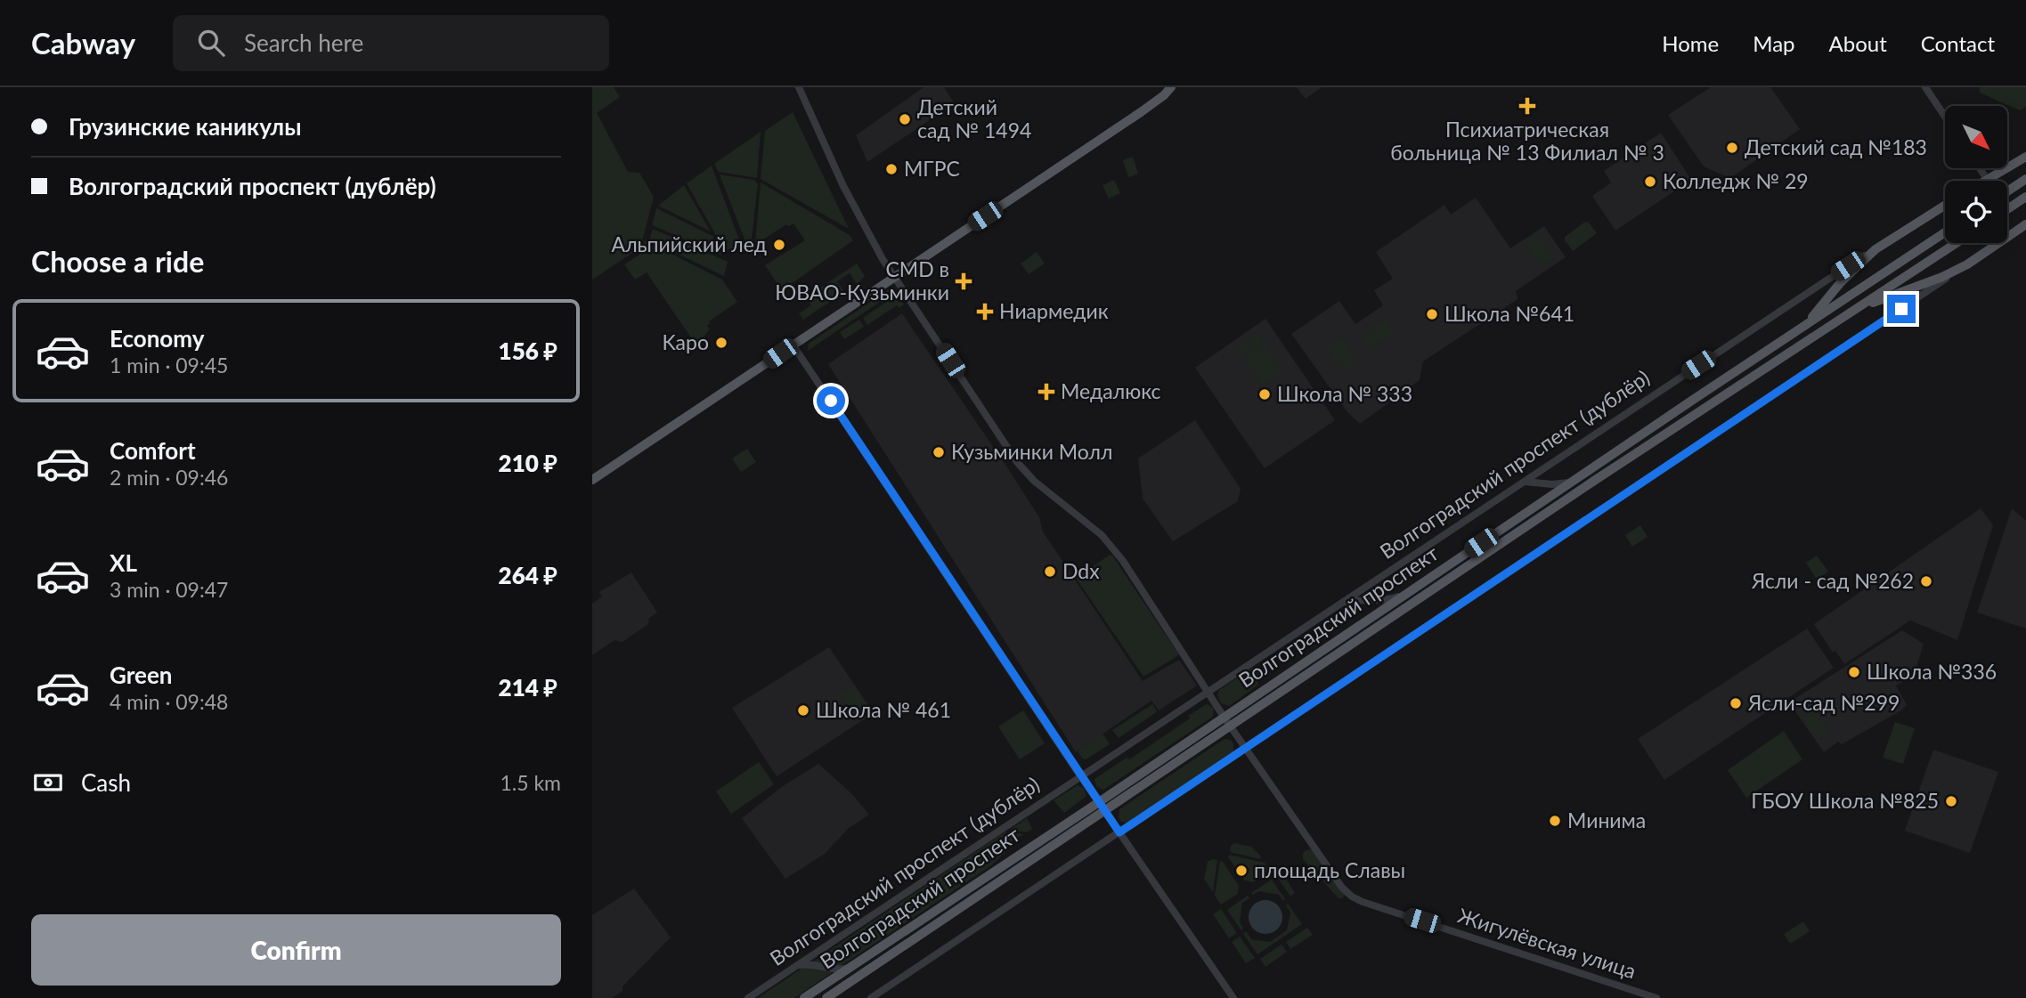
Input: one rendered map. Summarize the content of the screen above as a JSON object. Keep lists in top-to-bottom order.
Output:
{
  "streets": {
    "main road": ["Волгоградский проспект (дублёр)", "Волгоградский проспект"],
    "street": ["Жигулёвская улица"]
  },
  "crossings": [
    ["Волгоградский проспект (дублёр)", "Волгоградский проспект"],
    ["Волгоградский проспект (дублёр)", "Жигулёвская улица"],
    ["Волгоградский проспект", "Жигулёвская улица"]
  ],
  "places": {
    "health": [
      "Психиатрическая больница № 13 Филиал № 3",
      "CMD в ЮВАО-Кузьминки",
      "Ниармедик",
      "Медалюкс"
    ],
    "other": [
      "Детский сад № 1494",
      "Детский сад №183",
      "МГРС",
      "Колледж № 29",
      "Альпийский лед",
      "Школа №641",
      "Kapo",
      "Школа № 333",
      "Кузьминки Молл",
      "Ddx",
      "Ясли - сад №262",
      "Школа №336",
      "Ясли-сад №299",
      "Школа № 461",
      "ГБОУ Школа №825",
      "Минима",
      "площадь Славы"
    ]
  },
  "north": "bottom right",
  "page": {
    "header": "Cabway",
    "search": "Search here",
    "nav": [
      "Home",
      "Map",
      "About",
      "Contact"
    ],
    "banner": ["Грузинские каникулы", "Волгоградский проспект (дублёр)"],
    "heading": "Choose a ride",
    "list": [
      {
        "name": "Economy",
        "note": "1 min · 09:45",
        "value": "156 ₽"
      },
      {
        "name": "Comfort",
        "note": "2 min · 09:46",
        "value": "210 ₽"
      },
      {
        "name": "XL",
        "note": "3 min · 09:47",
        "value": "264 ₽"
      },
      {
        "name": "Green",
        "note": "4 min · 09:48",
        "value": "214 ₽"
      }
    ],
    "pay": ["Cash", "1.5 km"],
    "buttons": "Confirm"
  }
}
